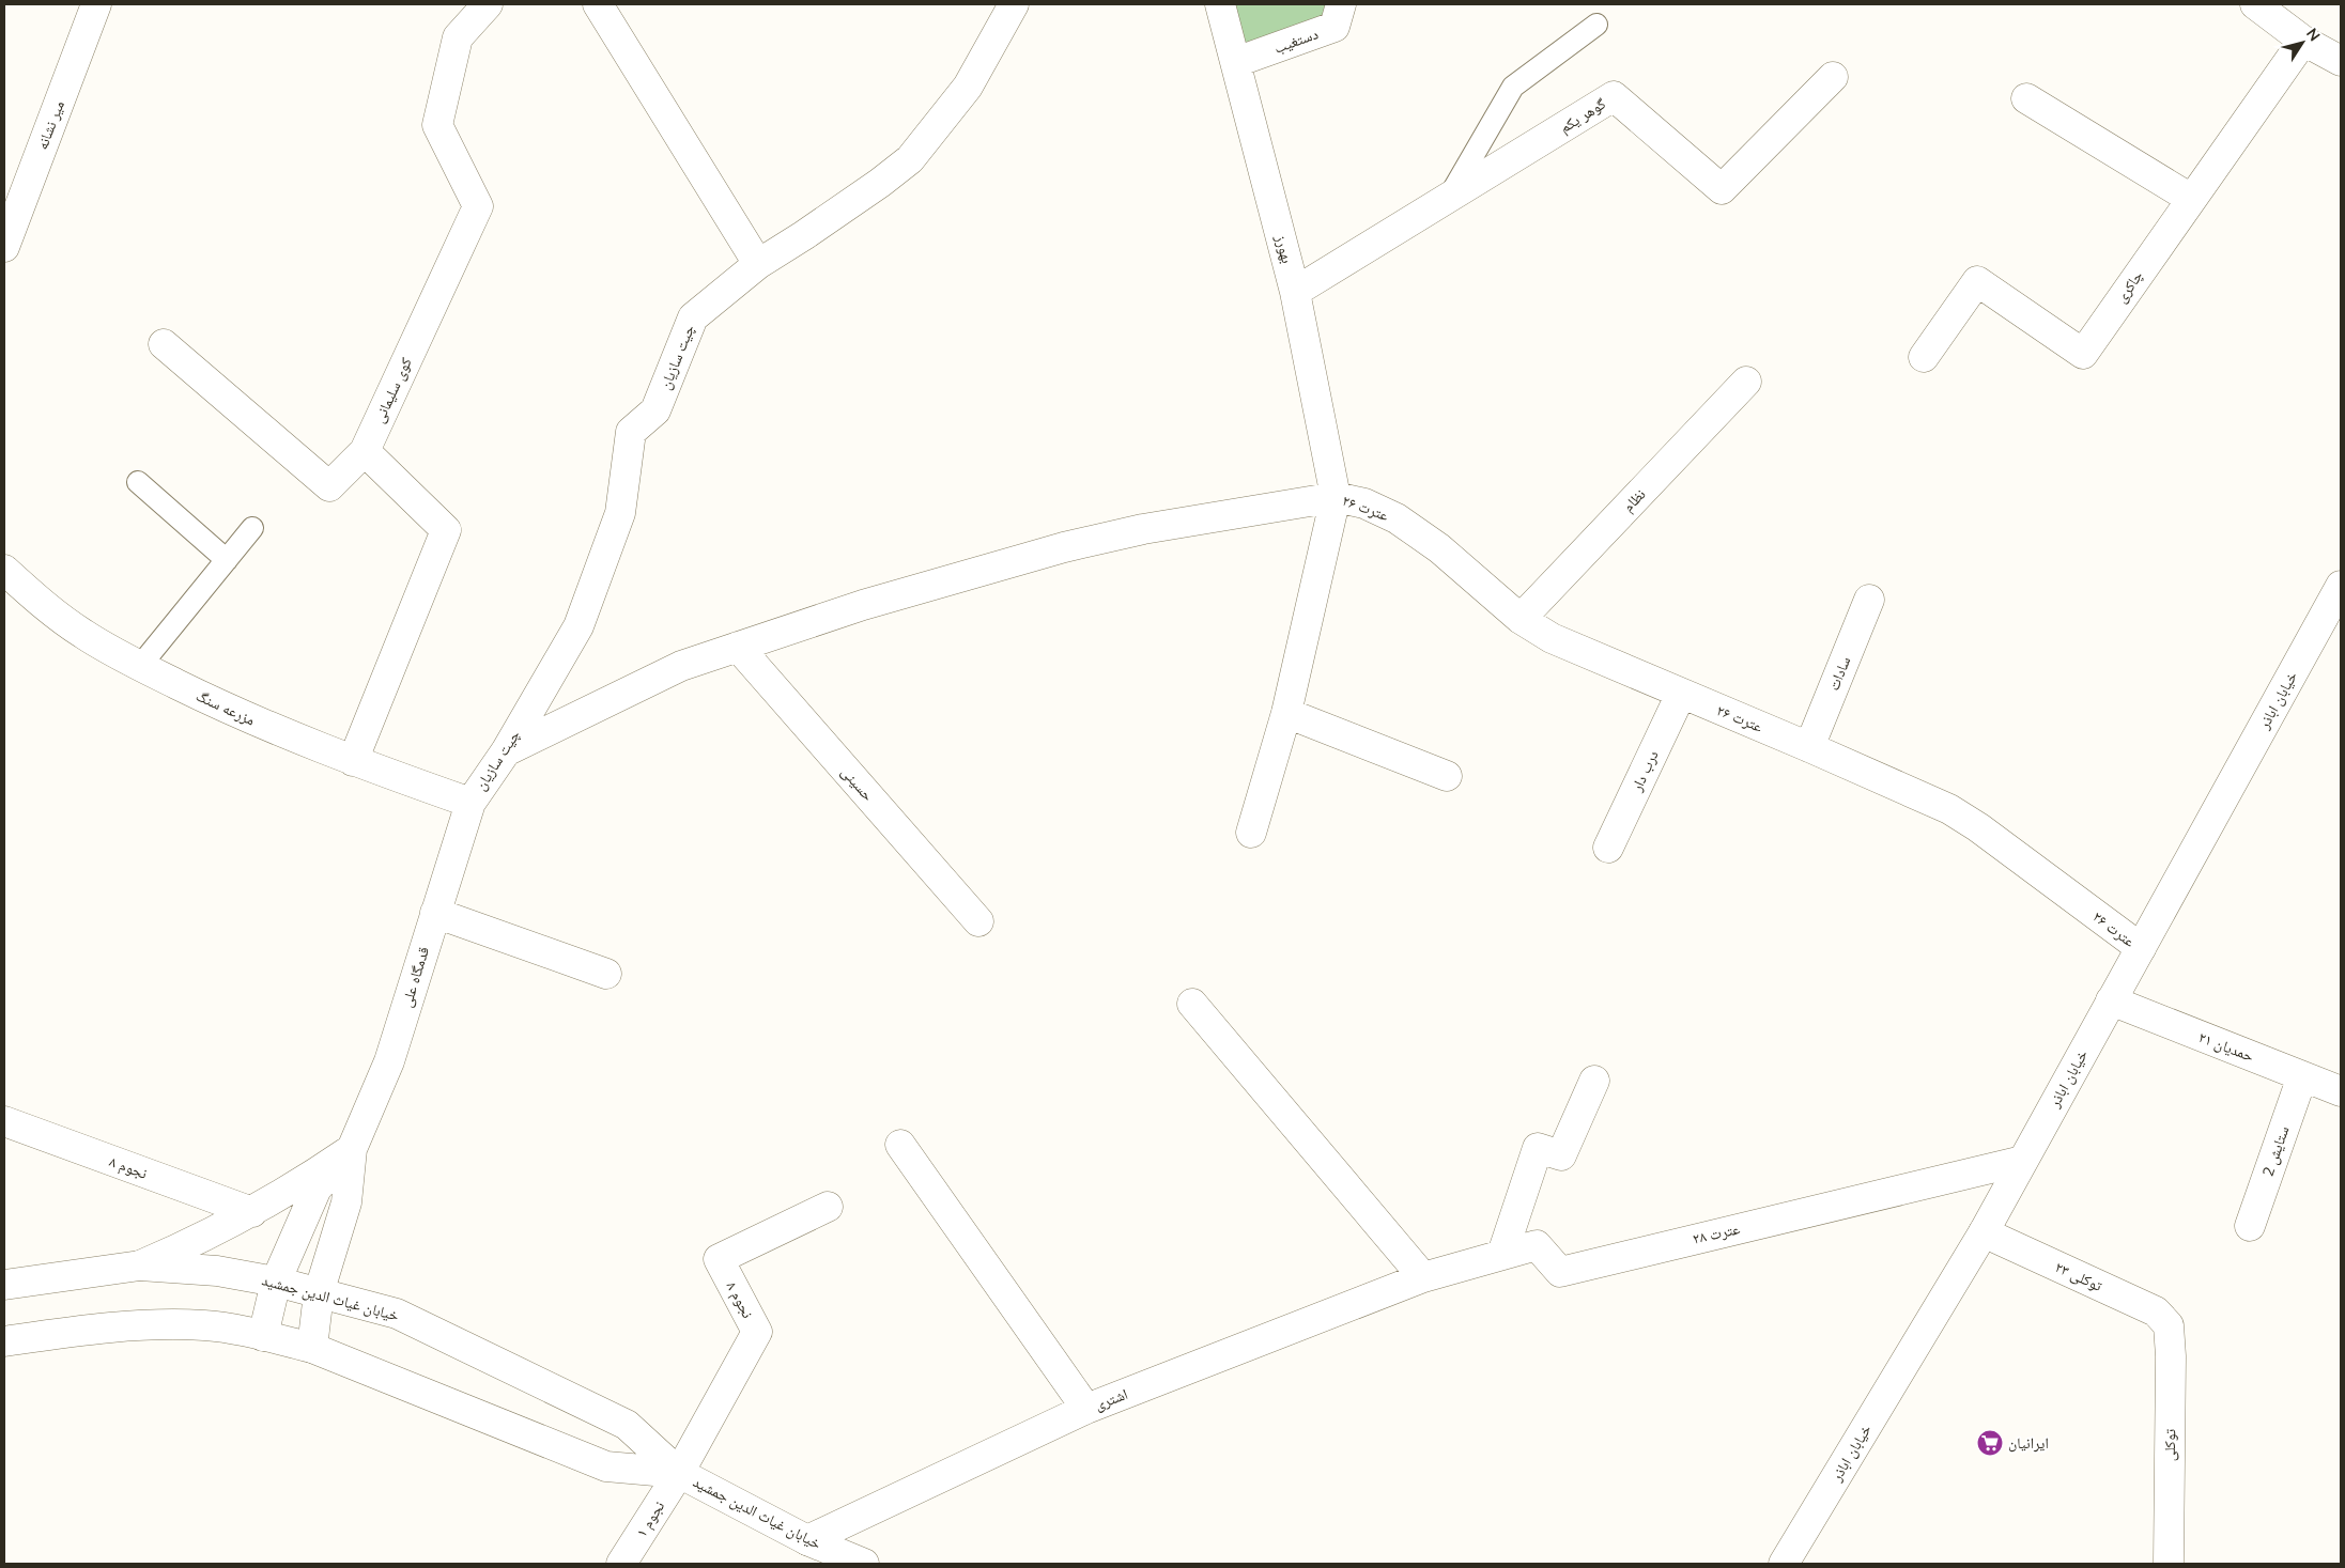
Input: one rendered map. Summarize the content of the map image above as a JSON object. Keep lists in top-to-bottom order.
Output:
{
  "streets": {
    "street": [
      "دستغیب",
      "گوهر یکم",
      "میر نشانه",
      "بهورز",
      "چاکری",
      "چیت سازیان",
      "کوی سلیمانی",
      "نظام",
      "عترت ۲۶",
      "سادات",
      "خیابان اباذر",
      "مزرعه سنگ",
      "درب دار",
      "حسینی",
      "قدمگاه علی",
      "حمدیان ۲۱",
      "ستایش 2",
      "نجوم ۸",
      "عترت ۲۸",
      "توکلی ۲۳",
      "خیابان غیاث الدین جمشید",
      "اشتری",
      "توکلی",
      "نجوم ۱"
    ]
  },
  "crossings": [
    ["دستغیب", "بهورز"],
    ["گوهر یکم", "بهورز"],
    ["بهورز", "عترت ۲۶"],
    ["چیت سازیان", "مزرعه سنگ"],
    ["چیت سازیان", "قدمگاه علی"],
    ["نظام", "عترت ۲۶"],
    ["عترت ۲۶", "سادات"],
    ["عترت ۲۶", "خیابان اباذر"],
    ["عترت ۲۶", "درب دار"],
    ["خیابان اباذر", "حمدیان ۲۱"],
    ["خیابان اباذر", "عترت ۲۸"],
    ["خیابان اباذر", "توکلی ۲۳"],
    ["مزرعه سنگ", "قدمگاه علی"],
    ["حمدیان ۲۱", "ستایش 2"],
    ["نجوم ۸", "خیابان غیاث الدین جمشید"],
    ["نجوم ۸", "نجوم ۱"],
    ["عترت ۲۸", "اشتری"],
    ["توکلی ۲۳", "توکلی"],
    ["خیابان غیاث الدین جمشید", "اشتری"],
    ["خیابان غیاث الدین جمشید", "نجوم ۱"]
  ],
  "places": {
    "supermarket": ["ایرانیان"]
  },
  "north": "top right"
}
